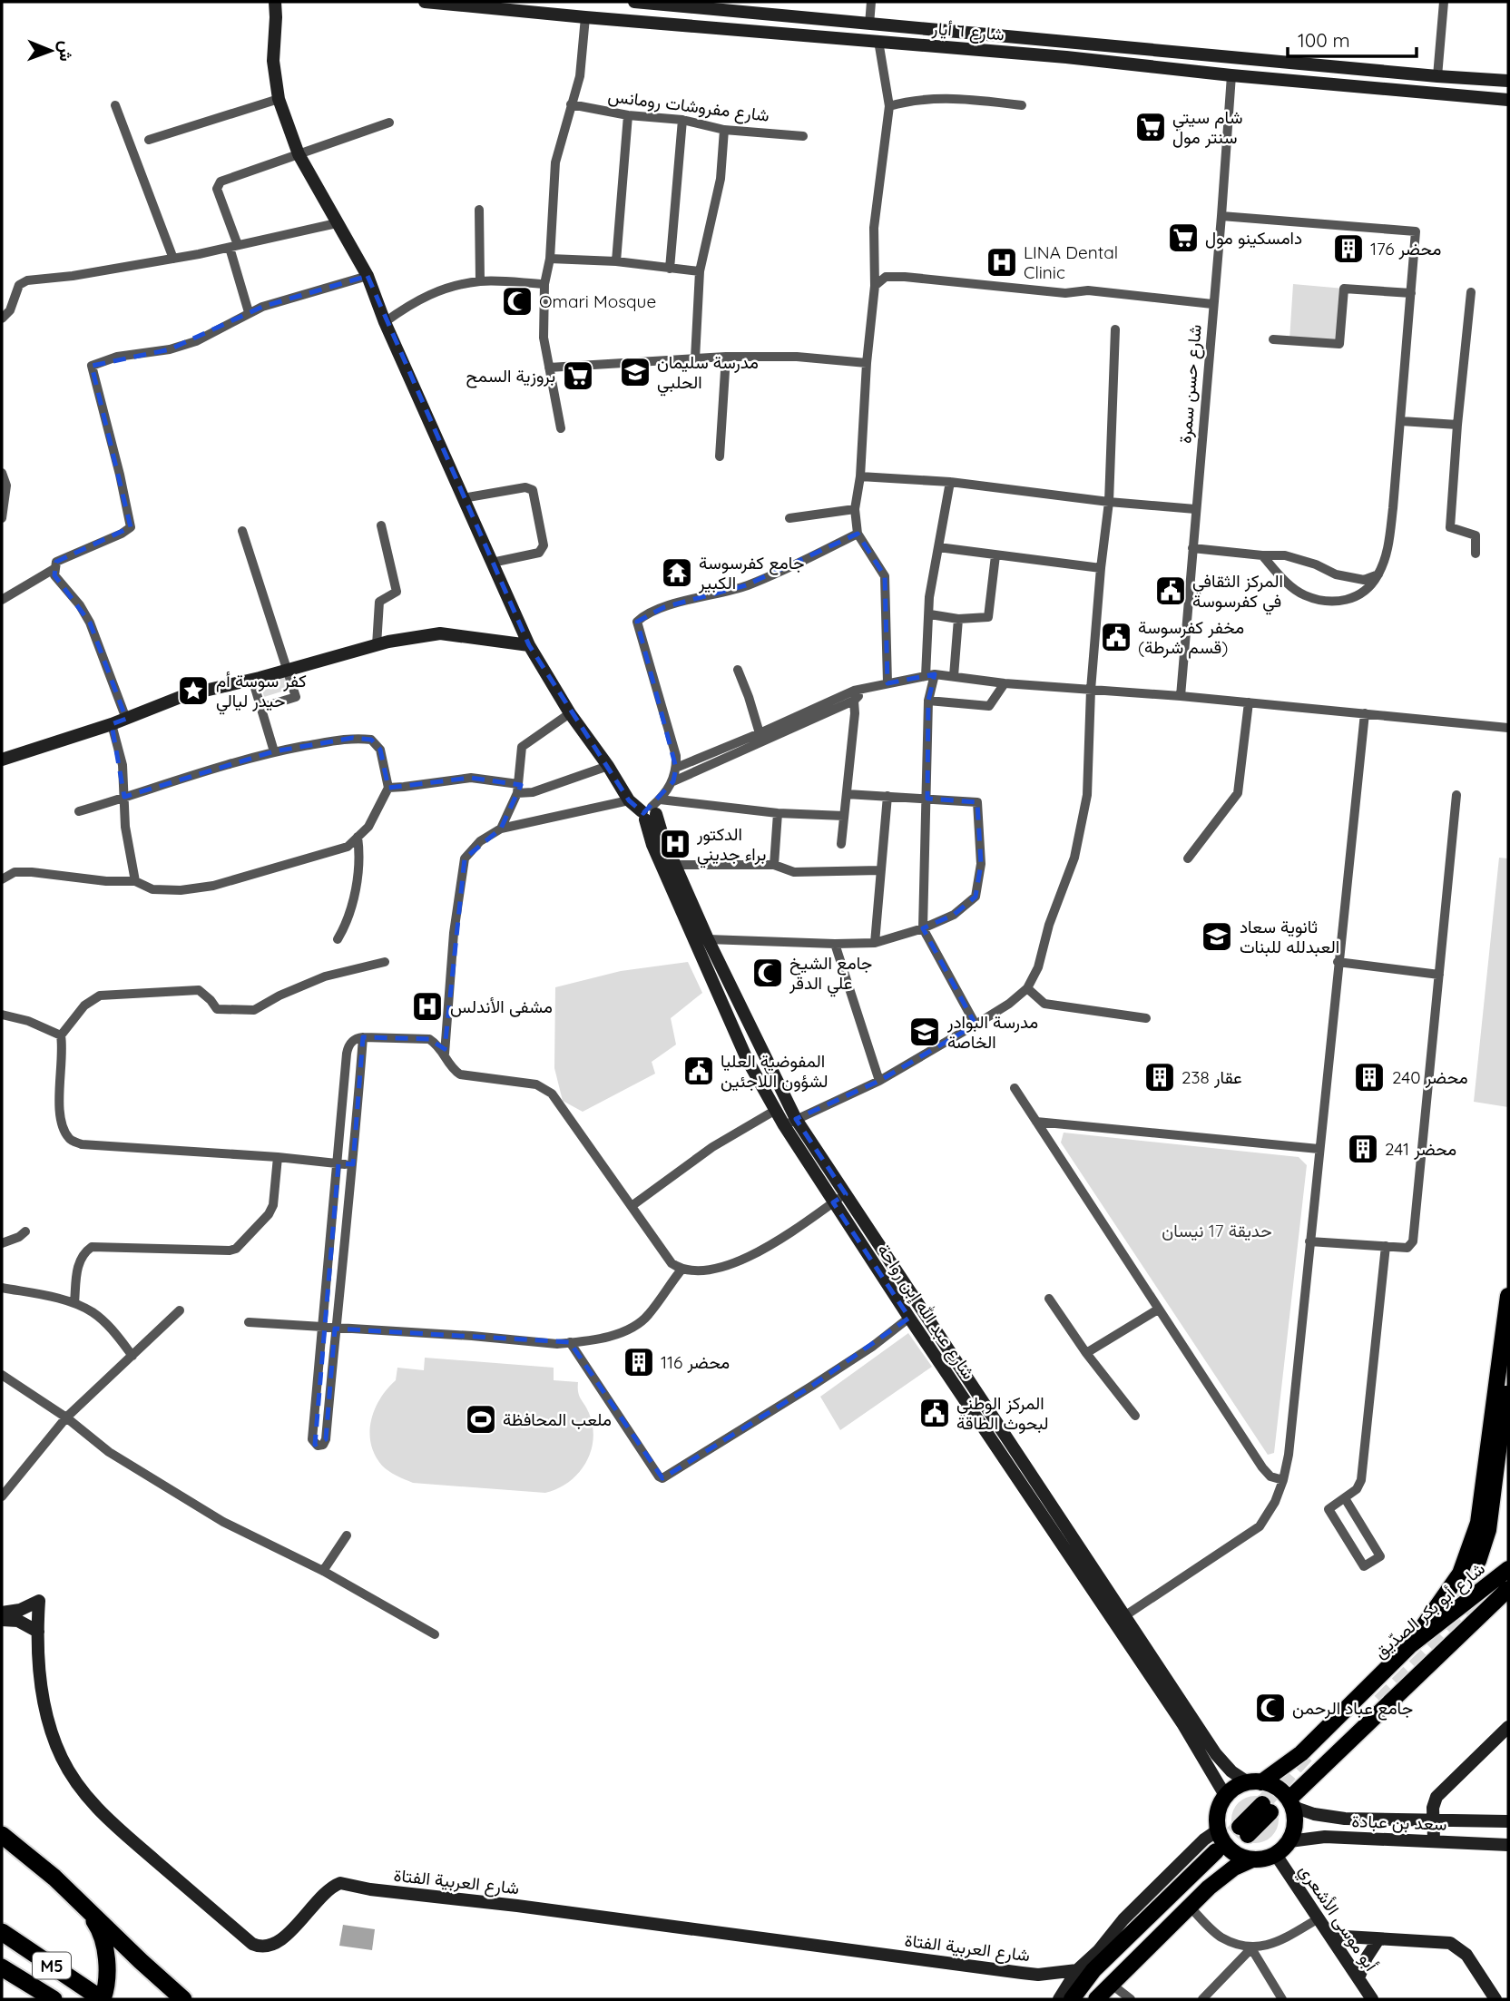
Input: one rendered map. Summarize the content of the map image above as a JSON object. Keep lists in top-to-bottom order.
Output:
{
  "streets": {
    "highway": ["M5"],
    "main road": ["شارع أبو بكر الصدّيق"],
    "street": [
      "شارع ٦ أيار",
      "شارع مفروشات رومانس",
      "شارع حسن سمرة",
      "شارع عبد الله إبن رواحة",
      "سعد بن عبادة",
      "شارع العربية الفتاة",
      "أبو موسى الأشعري"
    ]
  },
  "crossings": [
    ["شارع ٦ أيار", "شارع حسن سمرة"],
    ["شارع عبد الله إبن رواحة", "شارع أبو بكر الصدّيق"],
    ["شارع عبد الله إبن رواحة", "سعد بن عبادة"],
    ["شارع عبد الله إبن رواحة", "أبو موسى الأشعري"],
    ["شارع أبو بكر الصدّيق", "سعد بن عبادة"],
    ["شارع أبو بكر الصدّيق", "أبو موسى الأشعري"],
    ["سعد بن عبادة", "أبو موسى الأشعري"]
  ],
  "parks": ["حديقة 17 نيسان"],
  "places": {
    "supermarket": ["شام سيتي سنتر مول", "دامسكينو مول", "بروزية السمح"],
    "building": [
      "محضر 176",
      "عقار 238",
      "محضر 240",
      "محضر 241",
      "محضر 116"
    ],
    "hospital": ["LINA Dental Clinic", "الدكتور براء جديني", "مشفى الأندلس"],
    "mosque": ["Omari Mosque", "جامع الشيخ علي الدقر", "جامع عباد الرحمن"],
    "school or university": ["مدرسة سليمان الحلبي", "ثانوية سعاد العبدلله للبنات", "مدرسة البوادر الخاصة"],
    "temple": ["جامع كفرسوسة الكبير"],
    "public building": [
      "المركز الثقافي في كفرسوسة",
      "مخفر كفرسوسة (قسم شرطة)",
      "المفوضية العليا لشؤون اللاجئين",
      "المركز الوطني لبحوث الطاقة"
    ],
    "place": ["كفر سوسة أم حيدر ليالي"],
    "sports": ["ملعب المحافظة"]
  },
  "scale_bar": "100 m",
  "north": "right"
}
